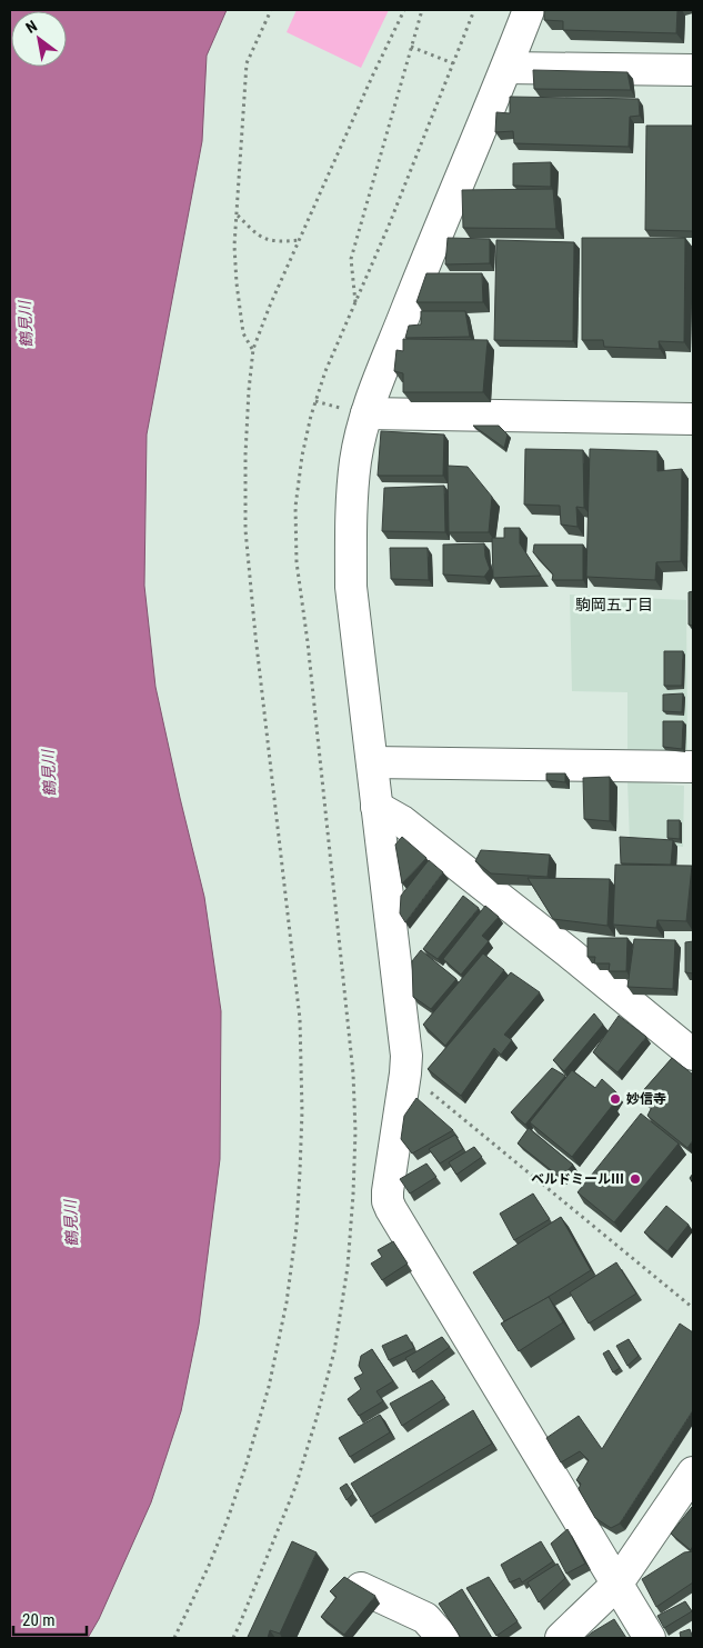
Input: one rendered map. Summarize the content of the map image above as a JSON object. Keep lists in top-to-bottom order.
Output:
{
  "districts": ["駒岡五丁目"],
  "water": ["鶴見川"],
  "places": ["妙信寺", "ベルドミールⅢ"],
  "scale_bar": "20 m",
  "north": "top left"
}
